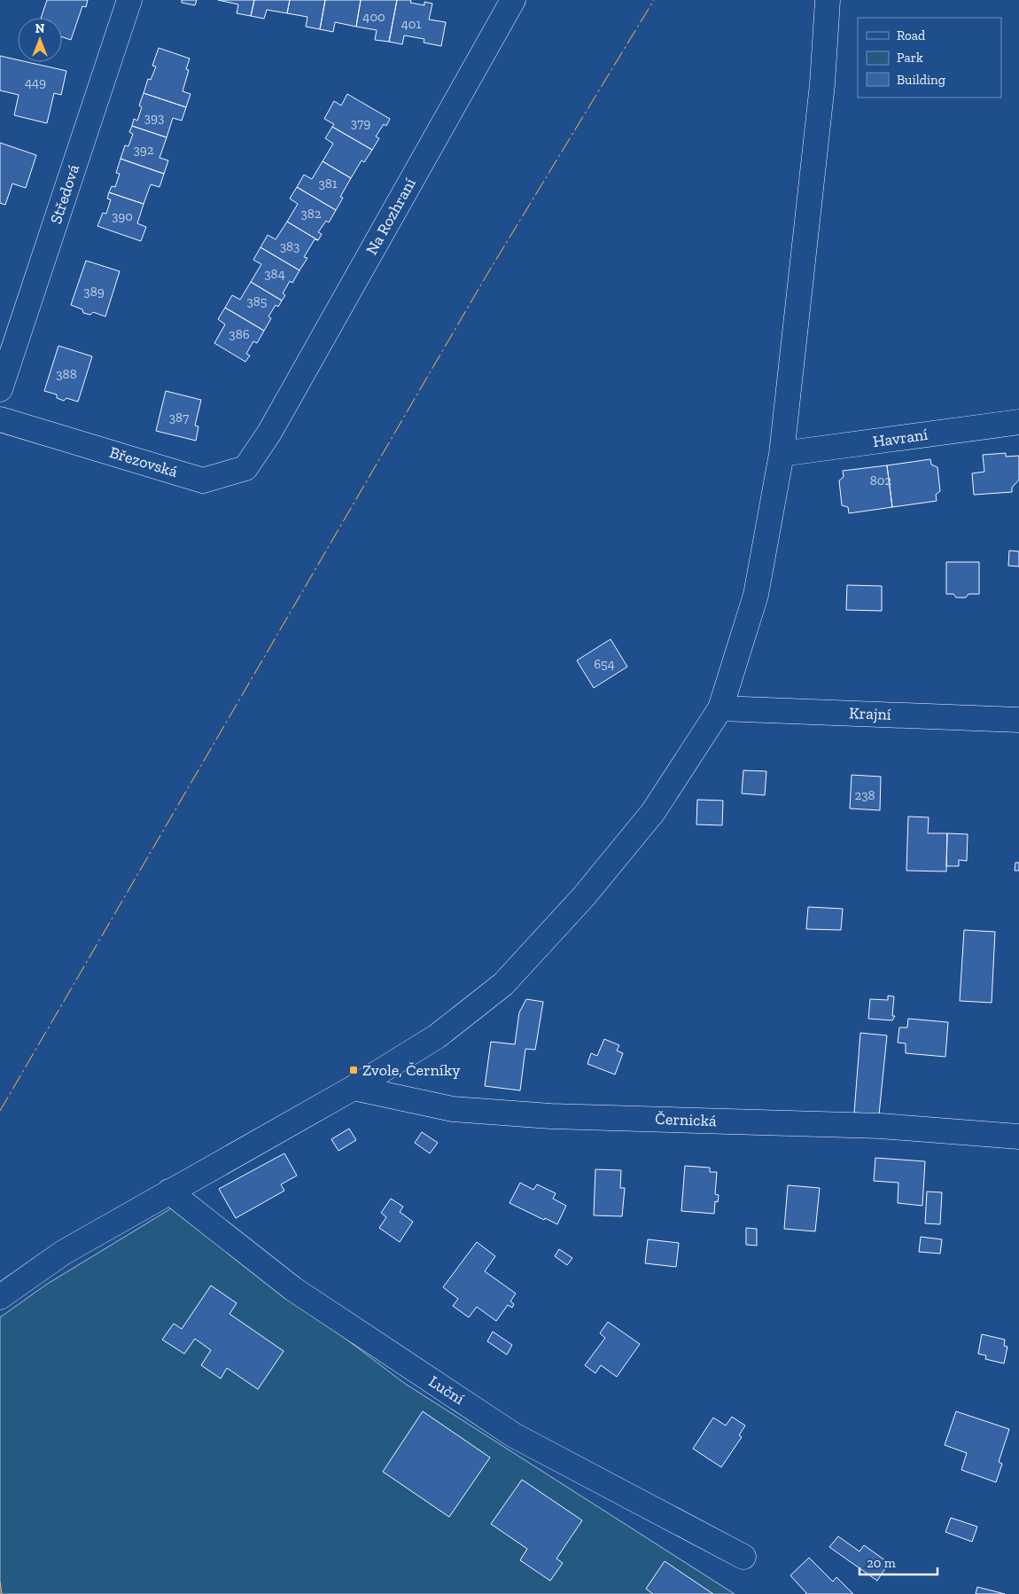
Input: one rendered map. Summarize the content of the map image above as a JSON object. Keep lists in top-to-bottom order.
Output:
{
  "streets": {
    "street": [
      "Středová",
      "Na Rozhraní",
      "Havraní",
      "Březovská",
      "Krajní",
      "Černická",
      "Luční"
    ]
  },
  "crossings": [
    ["Na Rozhraní", "Březovská"]
  ],
  "places": {
    "transit": ["Zvole, Černíky"]
  },
  "house_numbers": [
    "400",
    "401",
    "449",
    "393",
    "379",
    "392",
    "381",
    "382",
    "390",
    "383",
    "384",
    "389",
    "385",
    "386",
    "388",
    "387",
    "802",
    "654",
    "238"
  ],
  "legend": ["Road", "Park", "Building"],
  "scale_bar": "20 m",
  "north": "top"
}
